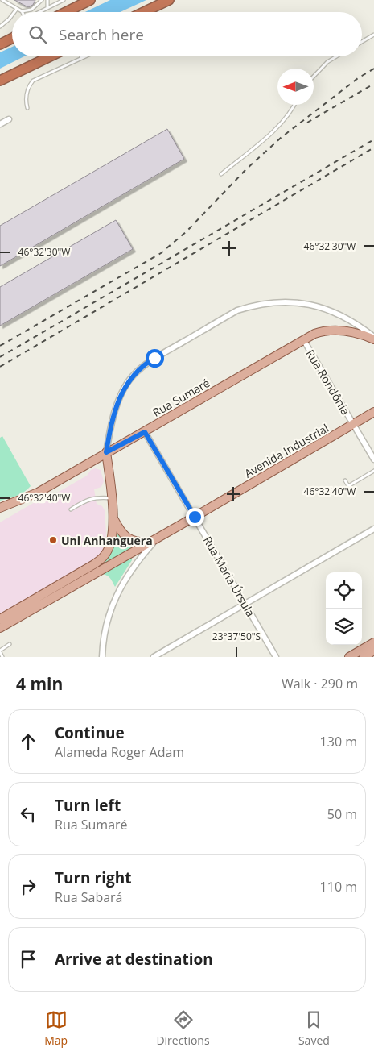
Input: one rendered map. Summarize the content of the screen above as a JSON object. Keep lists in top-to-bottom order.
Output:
{
  "streets": {
    "main road": ["Rua Sumaré", "Avenida Industrial"],
    "street": ["Rua Rondônia", "Rua Maria Úrsula"]
  },
  "crossings": [
    ["Rua Rondônia", "Rua Sumaré"],
    ["Rua Rondônia", "Avenida Industrial"],
    ["Rua Sumaré", "Rua Maria Úrsula"],
    ["Avenida Industrial", "Rua Maria Úrsula"]
  ],
  "places": ["Uni Anhanguera"],
  "north": "left",
  "page": {
    "search": "Search here",
    "heading": ["4 min", "Walk · 290 m"],
    "list": [
      ["Continue", "Alameda Roger Adam", "130 m"],
      ["Turn left", "Rua Sumaré", "50 m"],
      ["Turn right", "Rua Sabará", "110 m"],
      "Arrive at destination"
    ],
    "nav": ["Map", "Directions", "Saved"]
  },
  "coordinates": ["46°32'30\"W", "46°32'40\"W", "23°37'50\"S"]
}
